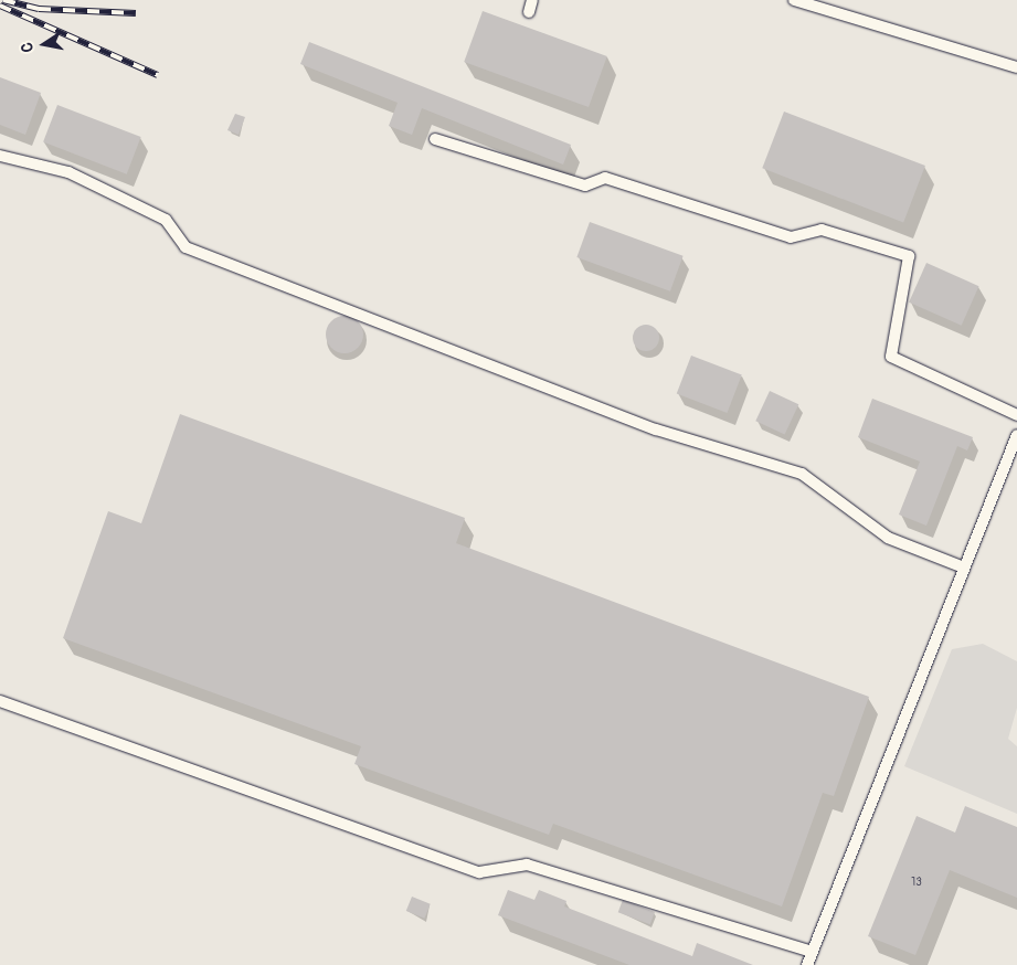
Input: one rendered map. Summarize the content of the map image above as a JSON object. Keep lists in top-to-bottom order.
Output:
{
  "house_numbers": ["13"],
  "north": "left"
}
